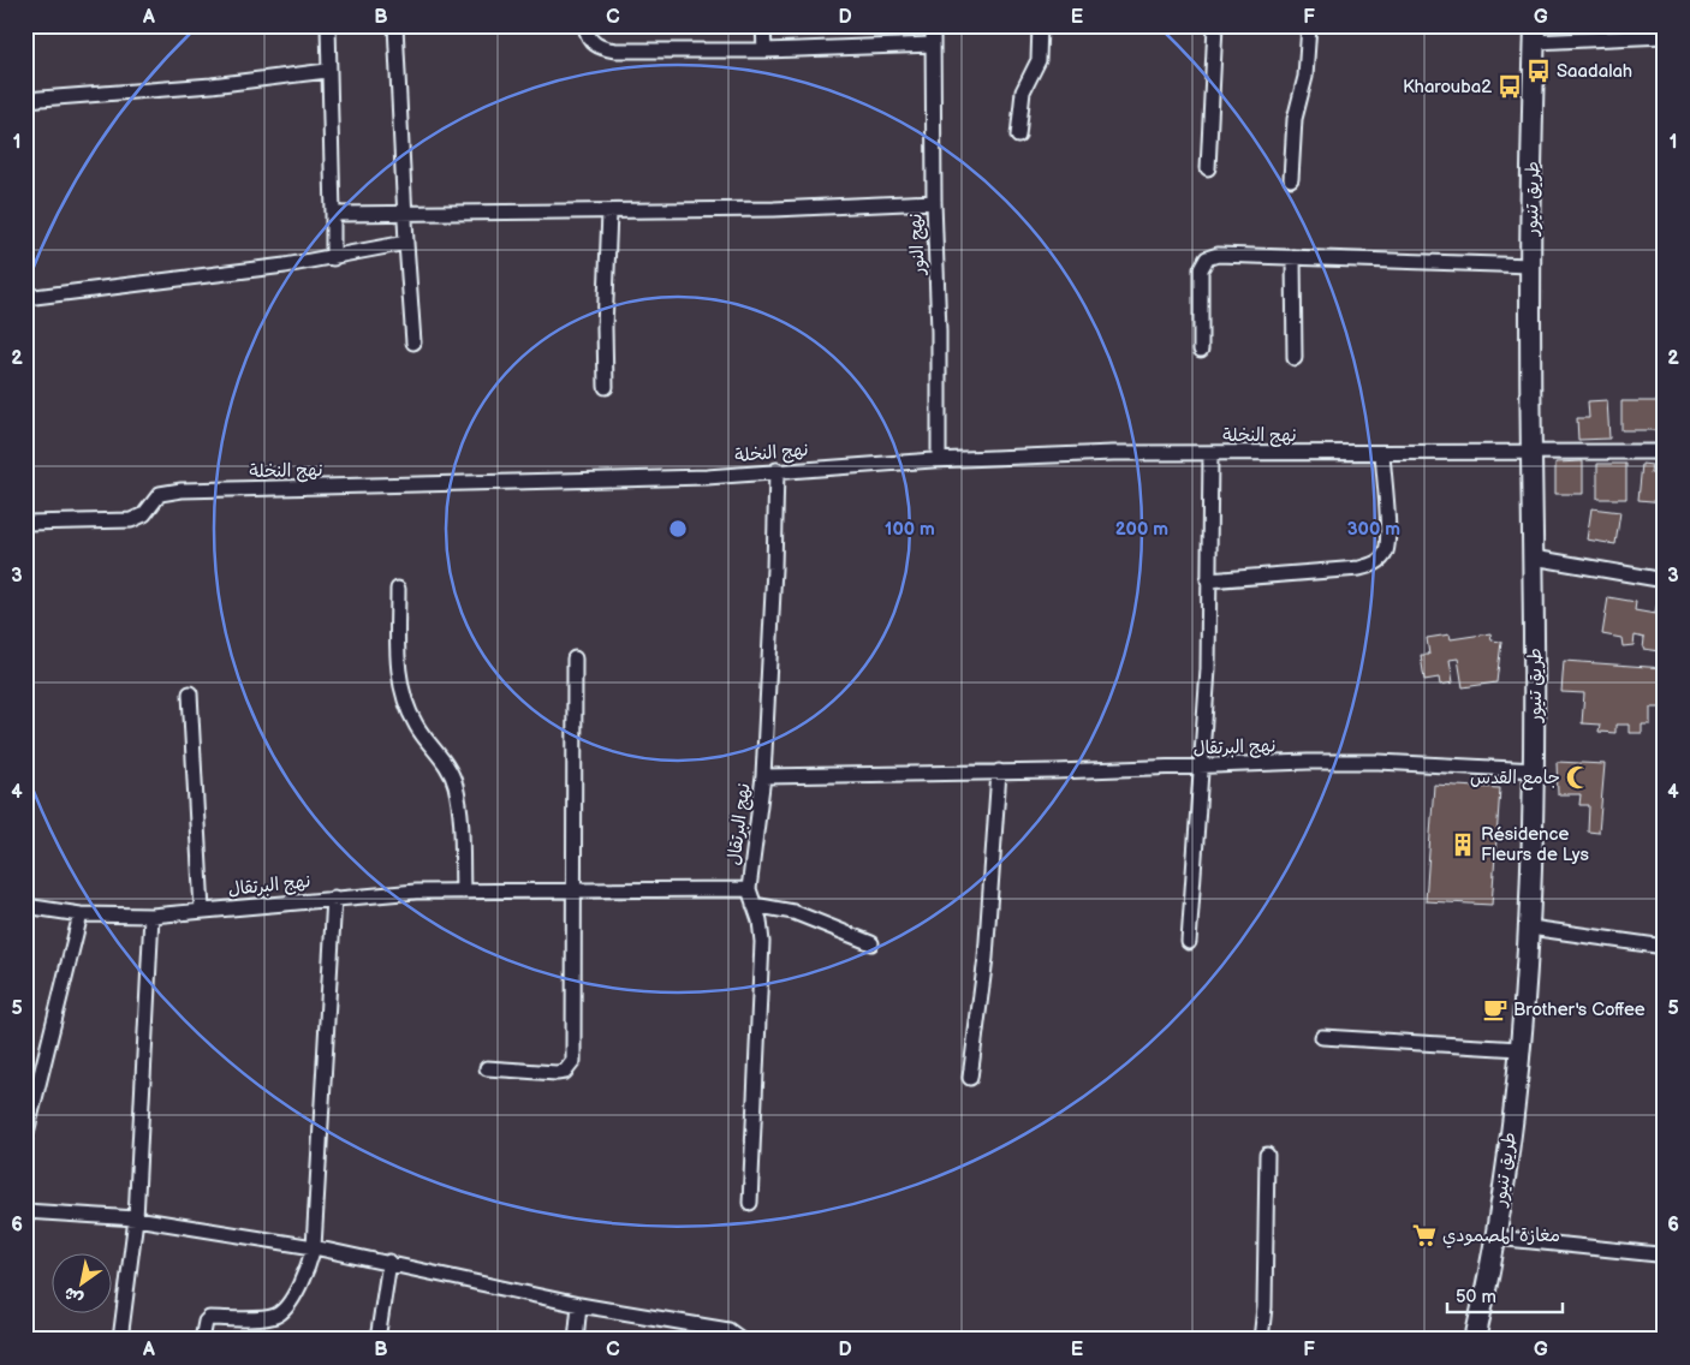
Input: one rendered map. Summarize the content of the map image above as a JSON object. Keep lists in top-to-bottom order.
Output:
{
  "streets": {
    "main road": ["طريق تنيور"],
    "street": ["نهج النور", "نهج النخلة", "نهج البرتقال"]
  },
  "crossings": [
    ["طريق تنيور", "نهج النخلة"],
    ["طريق تنيور", "نهج البرتقال"],
    ["نهج النور", "نهج النخلة"]
  ],
  "places": {
    "bus stop": ["Saadalah", "Kharouba2"],
    "mosque": ["جامع القدس"],
    "building": ["Résidence Fleurs de Lys"],
    "cafe": ["Brother's Coffee"],
    "supermarket": ["مغازة المصمودي"]
  },
  "scale_bar": "50 m",
  "north": "bottom left",
  "grid": {
    "columns": [
      "A",
      "B",
      "C",
      "D",
      "E",
      "F",
      "G"
    ],
    "rows": [
      "1",
      "2",
      "3",
      "4",
      "5",
      "6"
    ]
  },
  "rings": ["100 m", "200 m", "300 m"]
}
